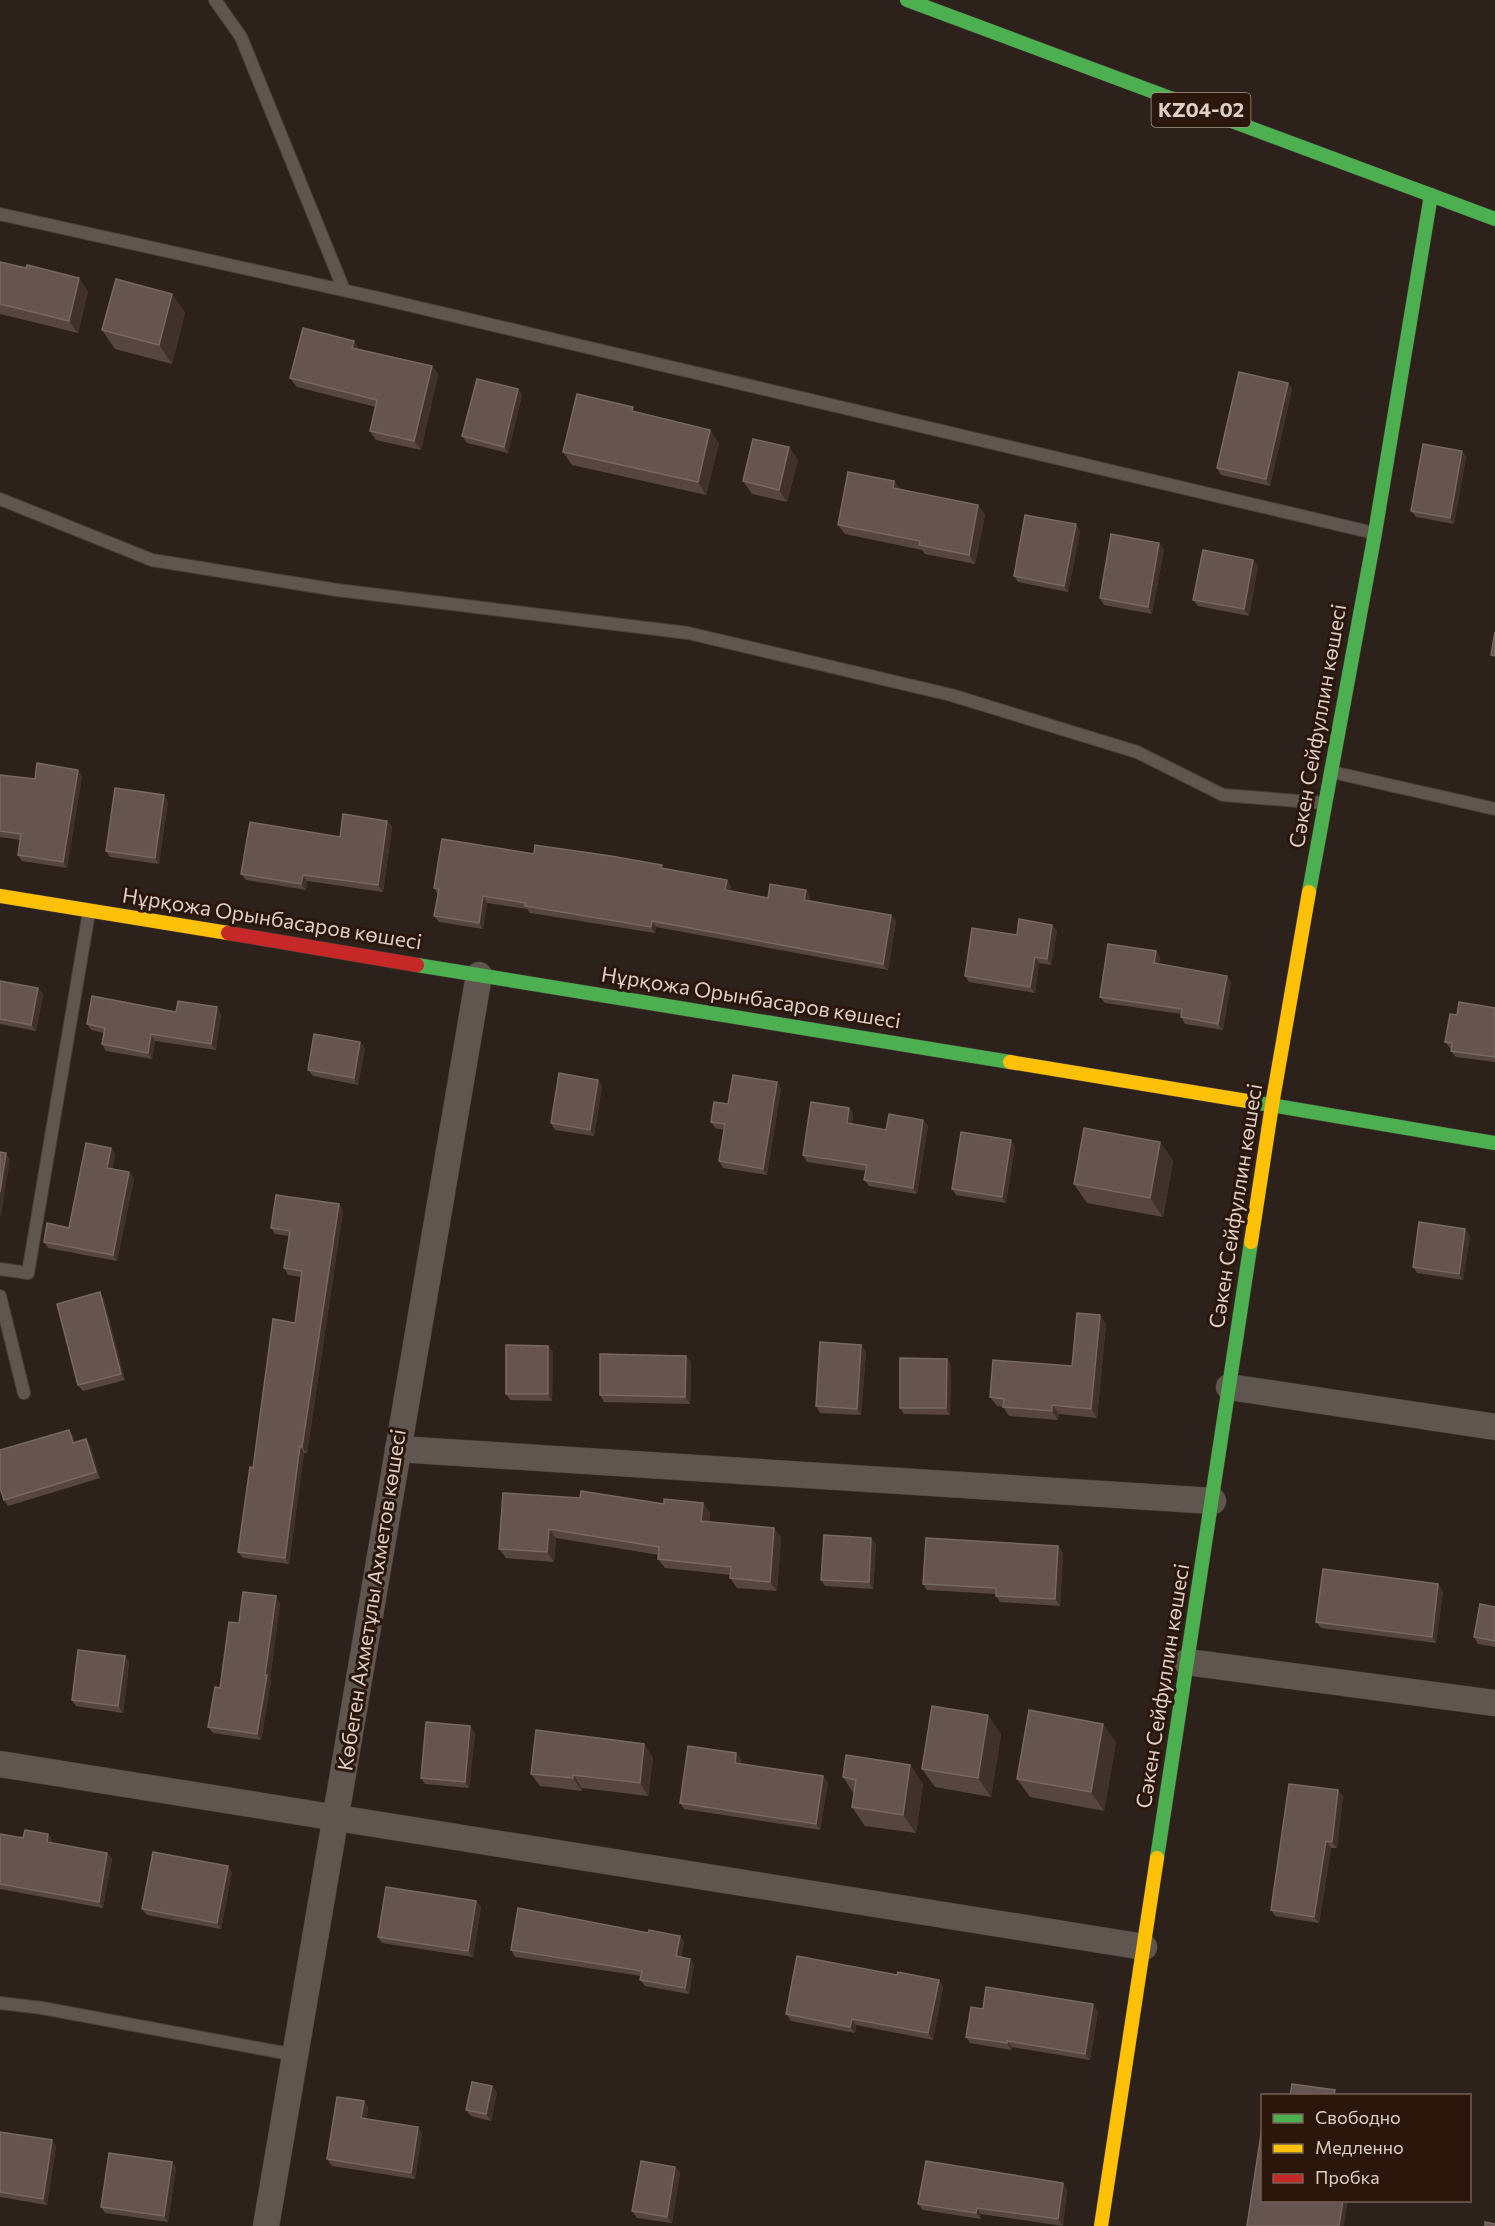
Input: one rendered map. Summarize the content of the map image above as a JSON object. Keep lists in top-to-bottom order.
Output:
{
  "streets": {
    "street": [
      "KZ04-02",
      "Сәкен Сейфуллин көшесі",
      "Нұрқожа Орынбасаров көшесі",
      "Көбеген Ахметұлы Ахметов көшесі"
    ]
  },
  "crossings": [
    ["KZ04-02", "Сәкен Сейфуллин көшесі"],
    ["Сәкен Сейфуллин көшесі", "Нұрқожа Орынбасаров көшесі"],
    ["Нұрқожа Орынбасаров көшесі", "Көбеген Ахметұлы Ахметов көшесі"]
  ],
  "legend": ["Свободно", "Медленно", "Пробка"]
}
